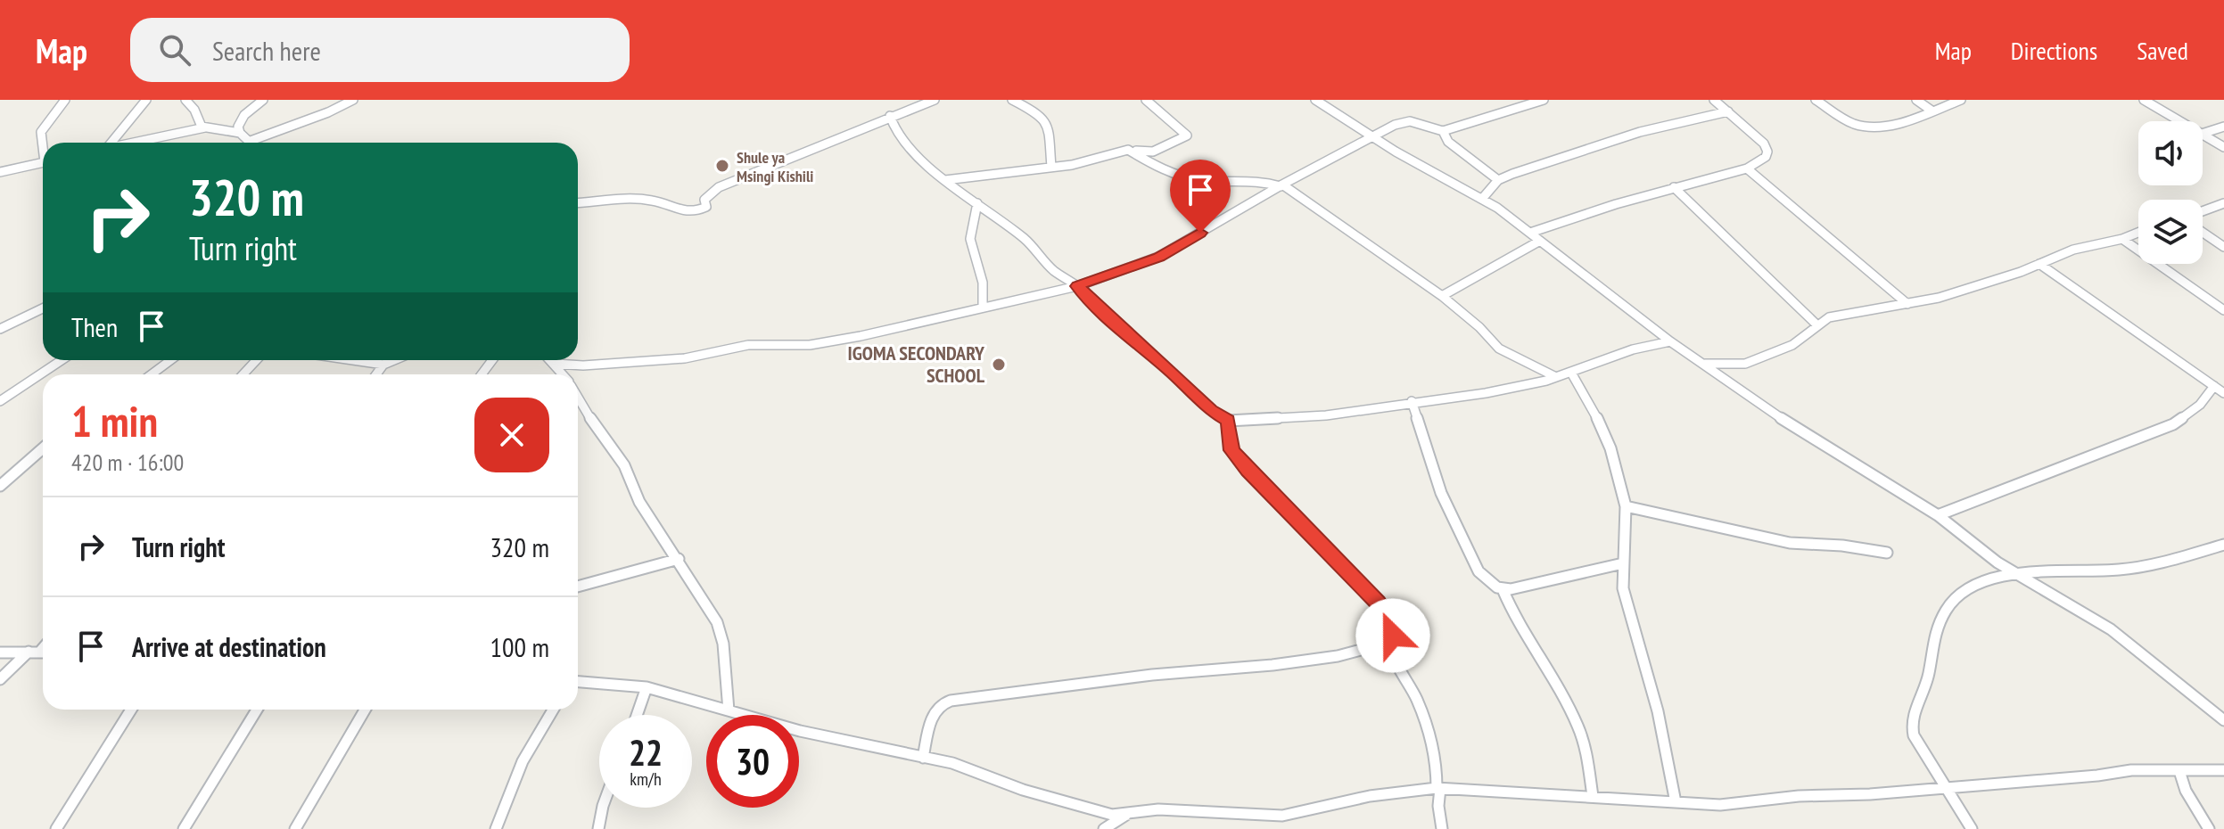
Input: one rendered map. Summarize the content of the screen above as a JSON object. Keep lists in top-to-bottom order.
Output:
{
  "places": ["Shule ya Msingi Kishili", "IGOMA SECONDARY SCHOOL"],
  "page": {
    "header": "Map",
    "search": "Search here",
    "nav": ["Map", "Directions", "Saved"],
    "turn": ["320 m", "Turn right"],
    "then": "Then",
    "heading": ["1 min", "420 m · 16:00"],
    "list": [
      {
        "name": "Turn right",
        "value": "320 m"
      },
      {
        "name": "Arrive at destination",
        "value": "100 m"
      }
    ],
    "speed": "22 km/h",
    "limit": "30"
  }
}
